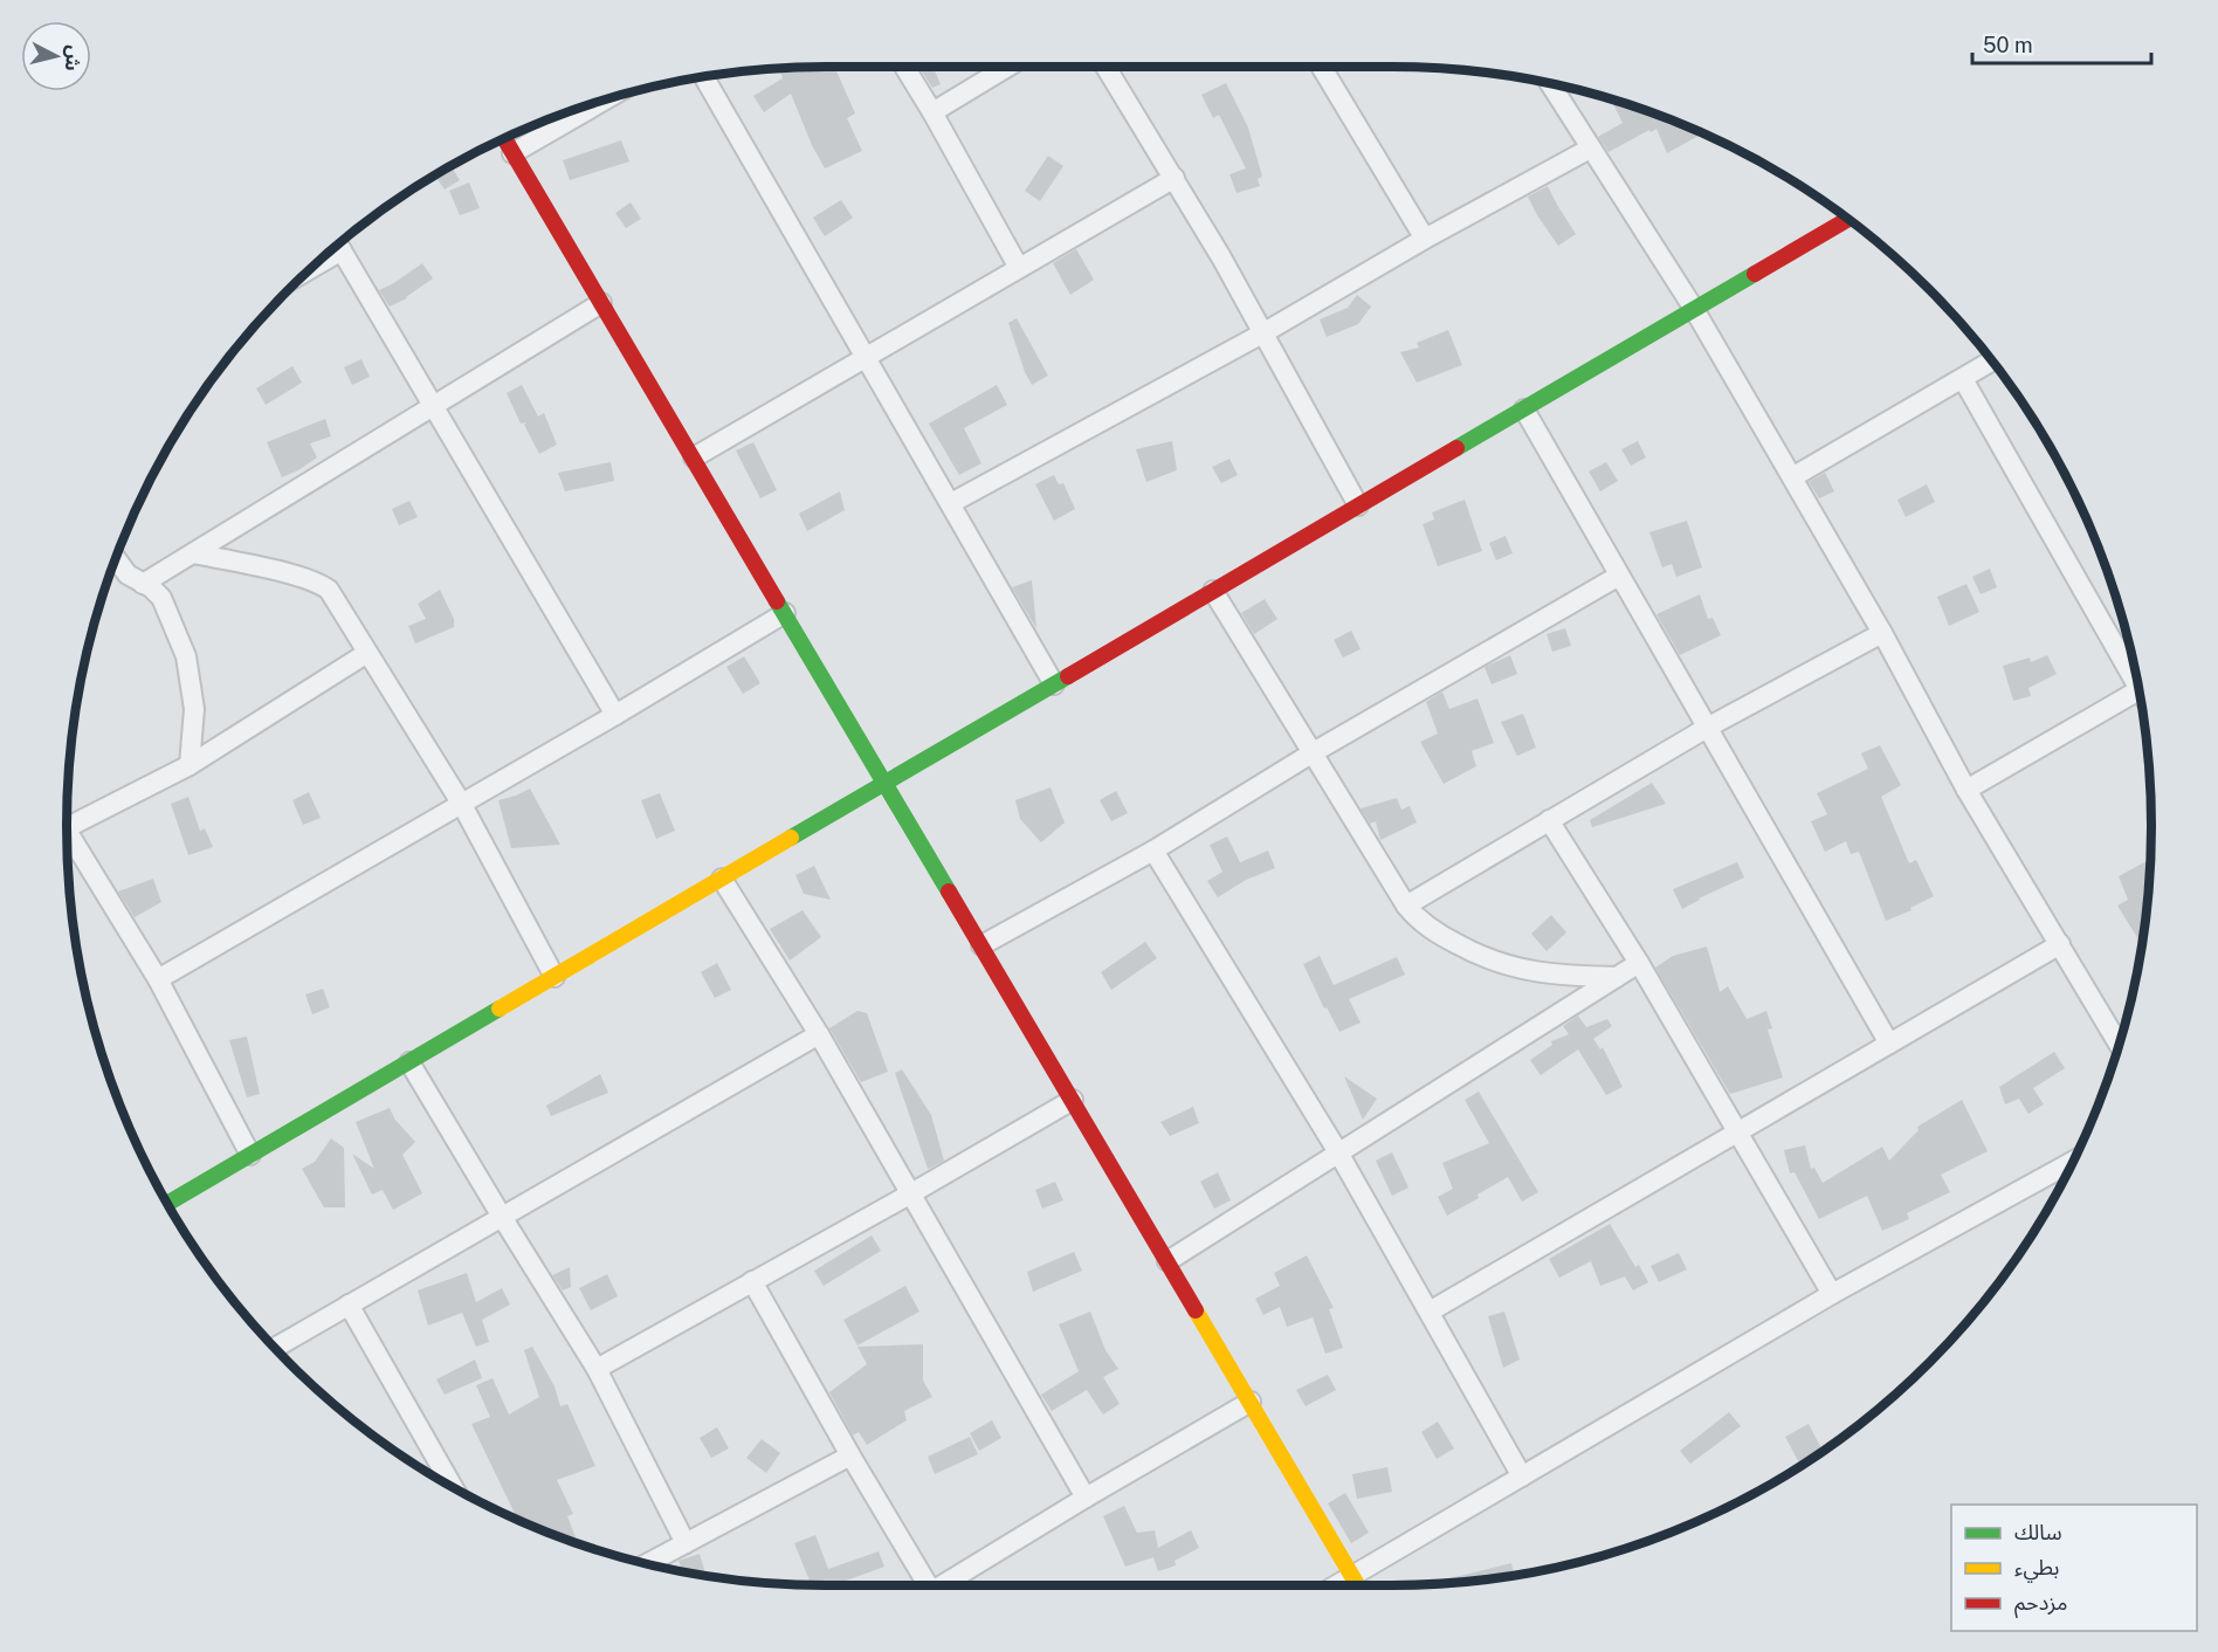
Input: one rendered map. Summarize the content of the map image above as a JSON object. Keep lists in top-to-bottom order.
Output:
{
  "legend": ["سالك", "بطيء", "مزدحم"],
  "scale_bar": "50 m",
  "north": "right"
}
